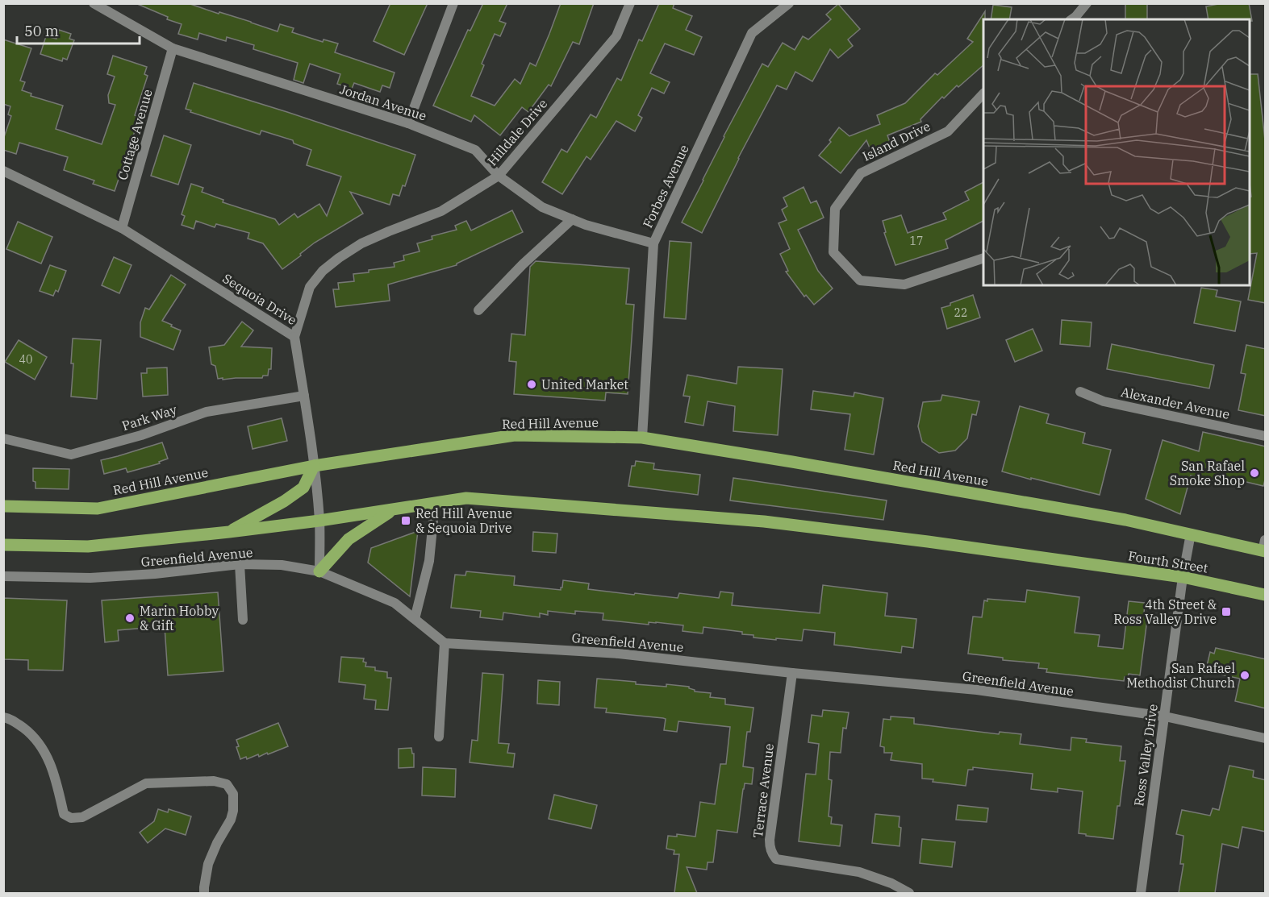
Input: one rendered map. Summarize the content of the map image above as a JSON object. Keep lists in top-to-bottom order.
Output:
{
  "streets": {
    "main road": ["Red Hill Avenue", "Fourth Street"],
    "street": [
      "Jordan Avenue",
      "Hilldale Drive",
      "Cottage Avenue",
      "Island Drive",
      "Forbes Avenue",
      "Sequoia Drive",
      "Alexander Avenue",
      "Park Way",
      "Greenfield Avenue",
      "Ross Valley Drive",
      "Terrace Avenue"
    ]
  },
  "crossings": [
    ["Jordan Avenue", "Hilldale Drive"],
    ["Jordan Avenue", "Cottage Avenue"],
    ["Jordan Avenue", "Forbes Avenue"],
    ["Hilldale Drive", "Sequoia Drive"],
    ["Cottage Avenue", "Sequoia Drive"],
    ["Forbes Avenue", "Red Hill Avenue"],
    ["Sequoia Drive", "Park Way"],
    ["Sequoia Drive", "Red Hill Avenue"],
    ["Sequoia Drive", "Greenfield Avenue"],
    ["Red Hill Avenue", "Ross Valley Drive"],
    ["Greenfield Avenue", "Ross Valley Drive"],
    ["Greenfield Avenue", "Terrace Avenue"],
    ["Fourth Street", "Ross Valley Drive"]
  ],
  "places": {
    "other": [
      "United Market",
      "San Rafael Smoke Shop",
      "Marin Hobby & Gift",
      "San Rafael Methodist Church"
    ],
    "transit": ["Red Hill Avenue & Sequoia Drive", "4th Street & Ross Valley Drive"]
  },
  "house_numbers": ["17", "22", "40"],
  "scale_bar": "50 m"
}
